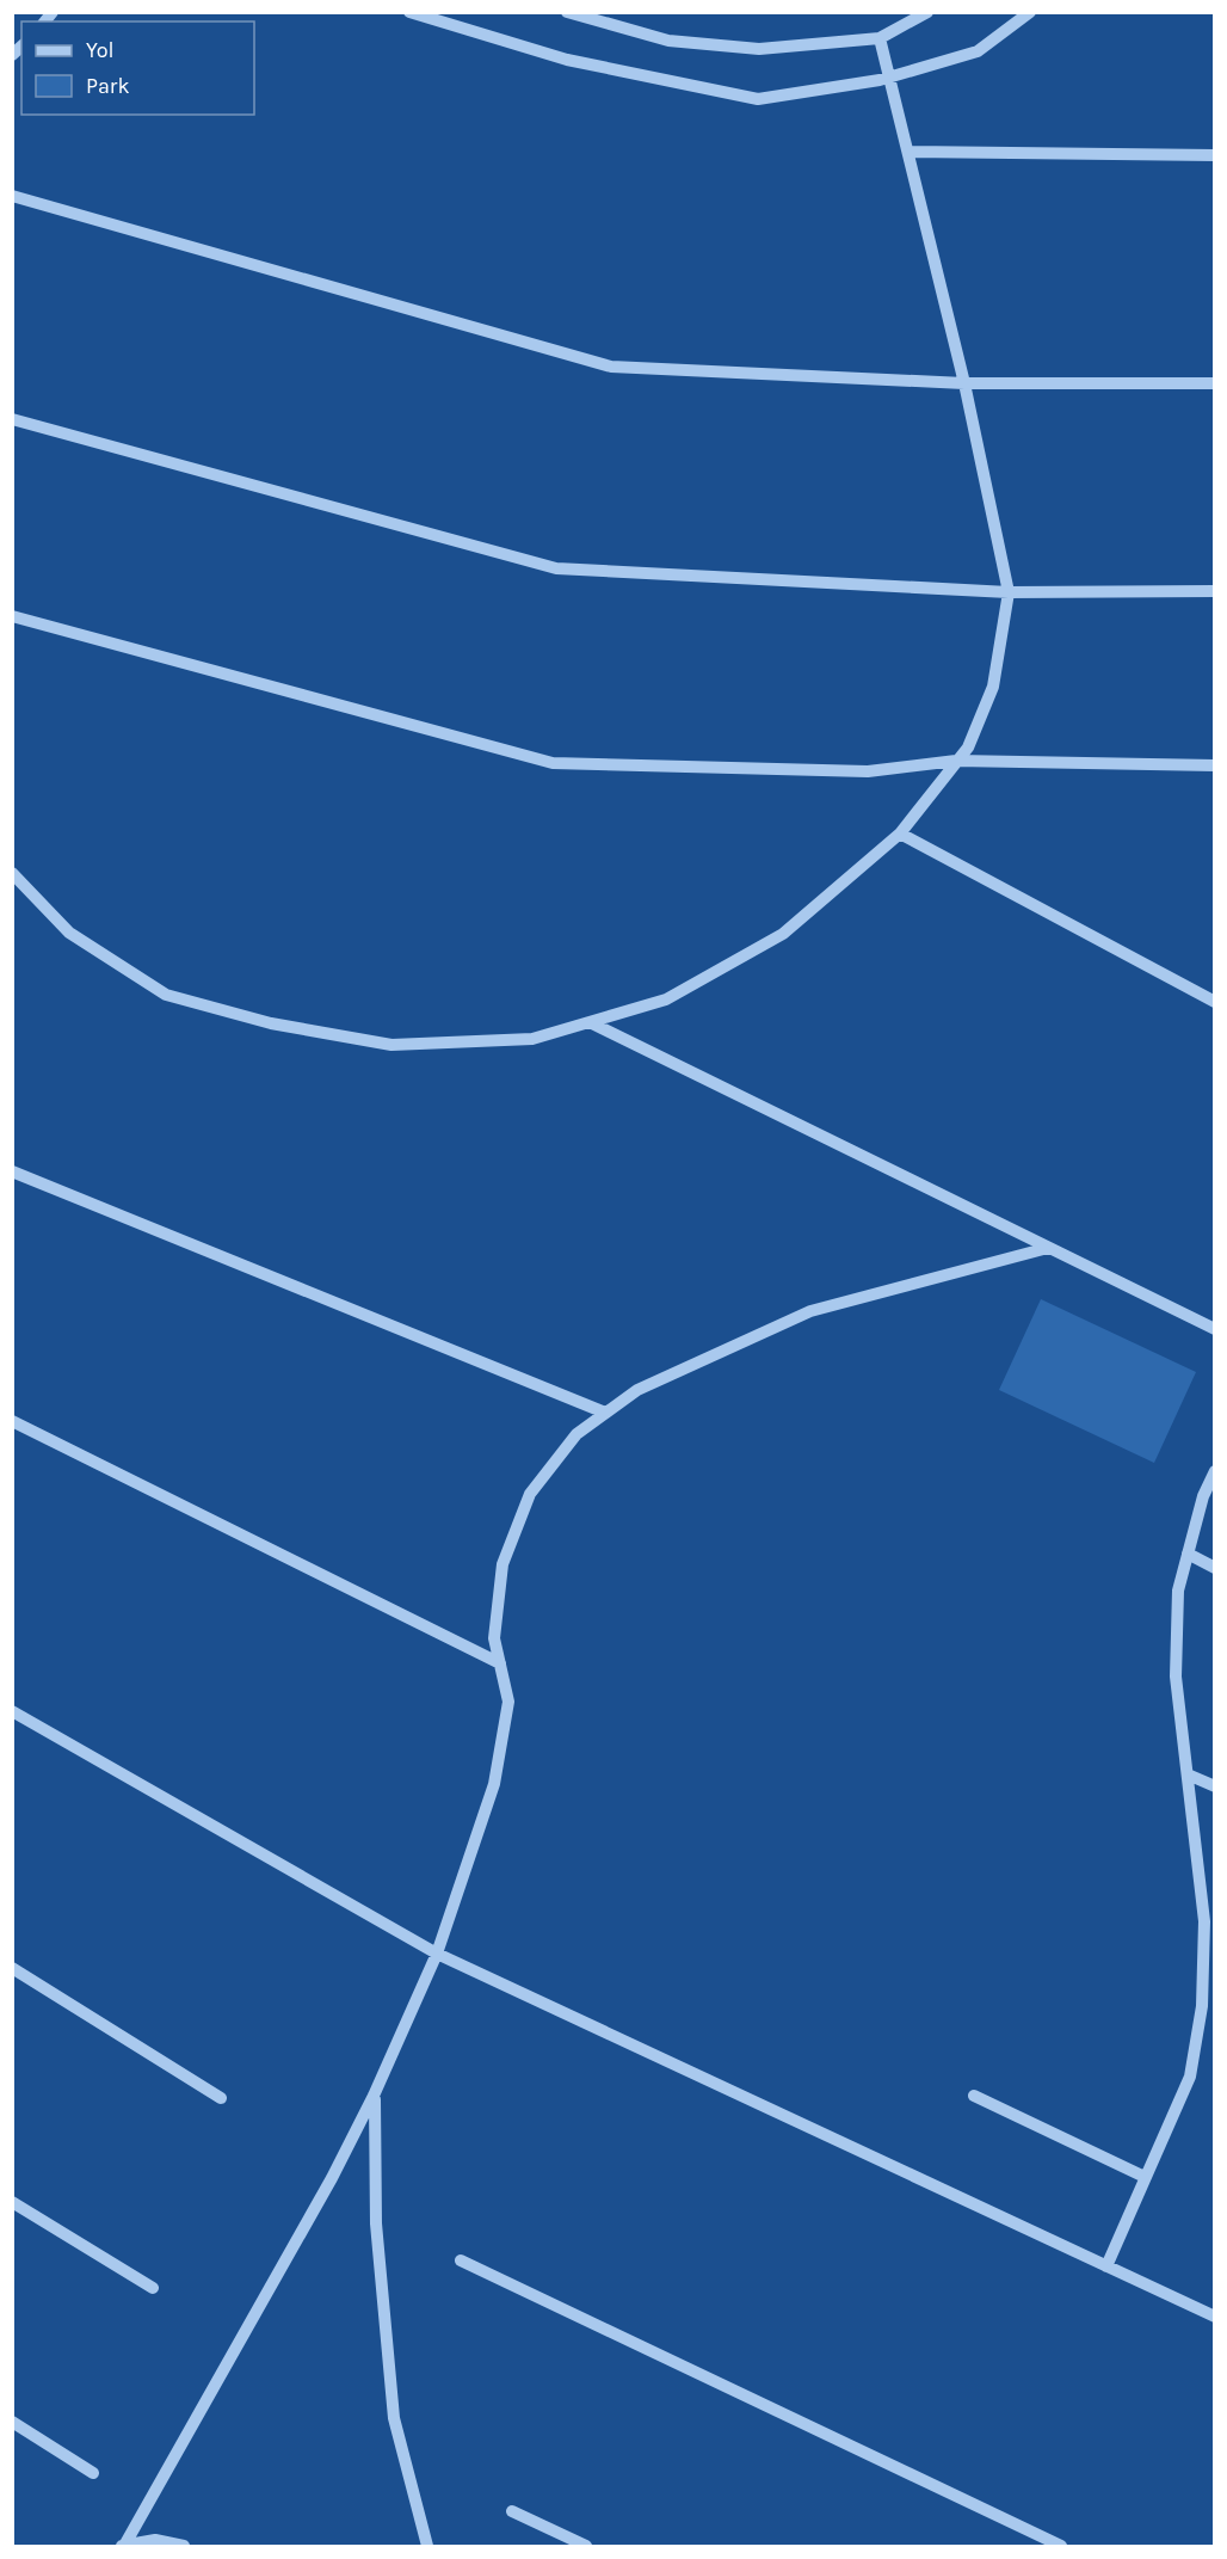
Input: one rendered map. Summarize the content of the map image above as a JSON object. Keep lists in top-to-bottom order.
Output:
{
  "legend": ["Yol", "Park"]
}
